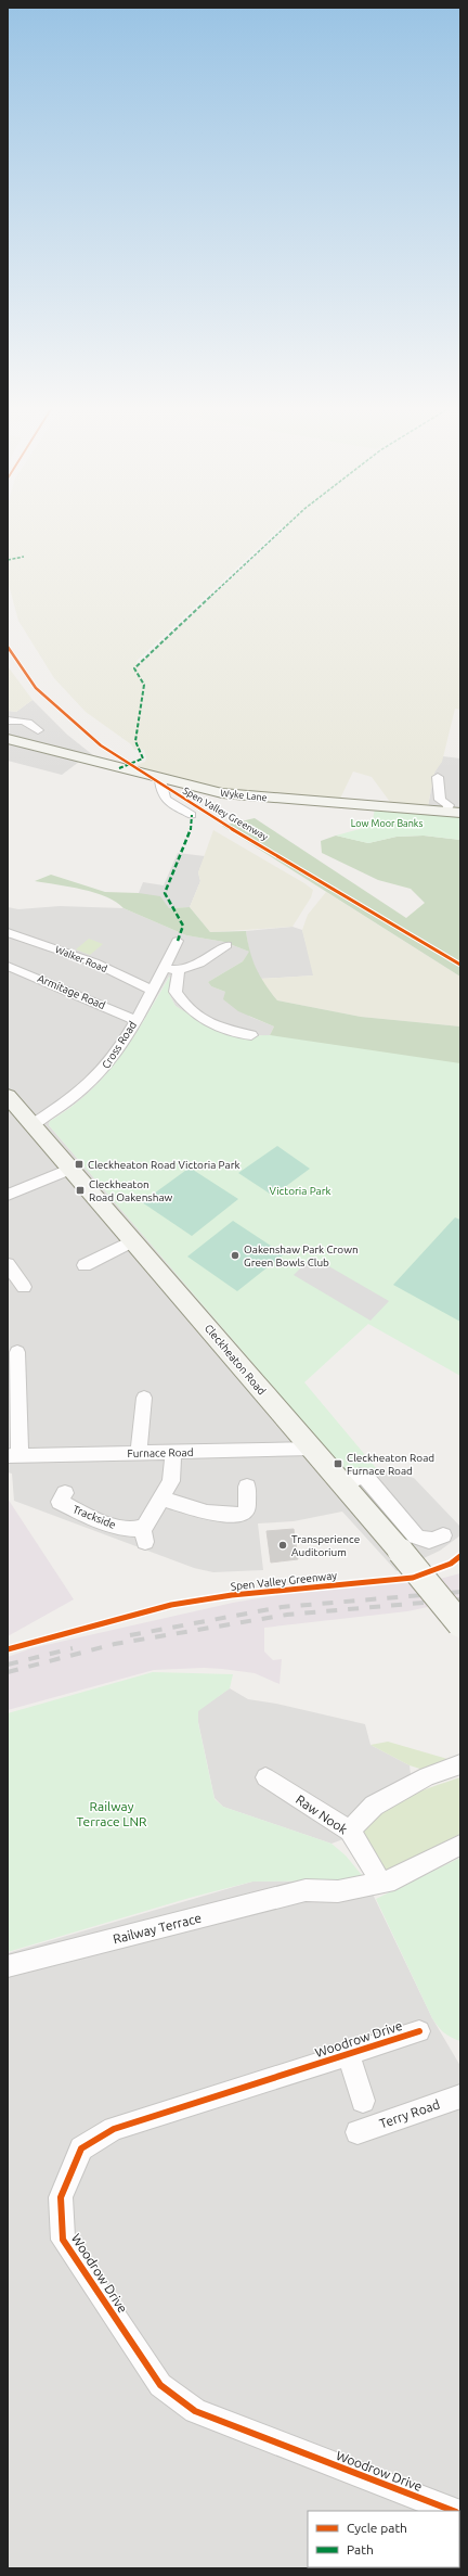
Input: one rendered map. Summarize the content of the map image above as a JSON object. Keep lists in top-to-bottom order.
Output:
{
  "streets": {
    "street": [
      "Wyke Lane",
      "Walker Road",
      "Armitage Road",
      "Cross Road",
      "Cleckheaton Road",
      "Furnace Road",
      "Trackside",
      "Raw Nook",
      "Railway Terrace",
      "Woodrow Drive",
      "Terry Road"
    ],
    "cycle path": ["Spen Valley Greenway"]
  },
  "crossings": [
    ["Walker Road", "Cross Road"],
    ["Armitage Road", "Cross Road"],
    ["Cross Road", "Cleckheaton Road"],
    ["Cleckheaton Road", "Furnace Road"],
    ["Furnace Road", "Trackside"],
    ["Raw Nook", "Railway Terrace"]
  ],
  "parks": ["Low Moor Banks", "Victoria Park", "Railway Terrace LNR"],
  "places": {
    "transit": ["Cleckheaton Road Victoria Park", "Cleckheaton Road Oakenshaw", "Cleckheaton Road Furnace Road"],
    "other": ["Oakenshaw Park Crown Green Bowls Club", "Transperience Auditorium"]
  },
  "legend": ["Cycle path", "Path"]
}
